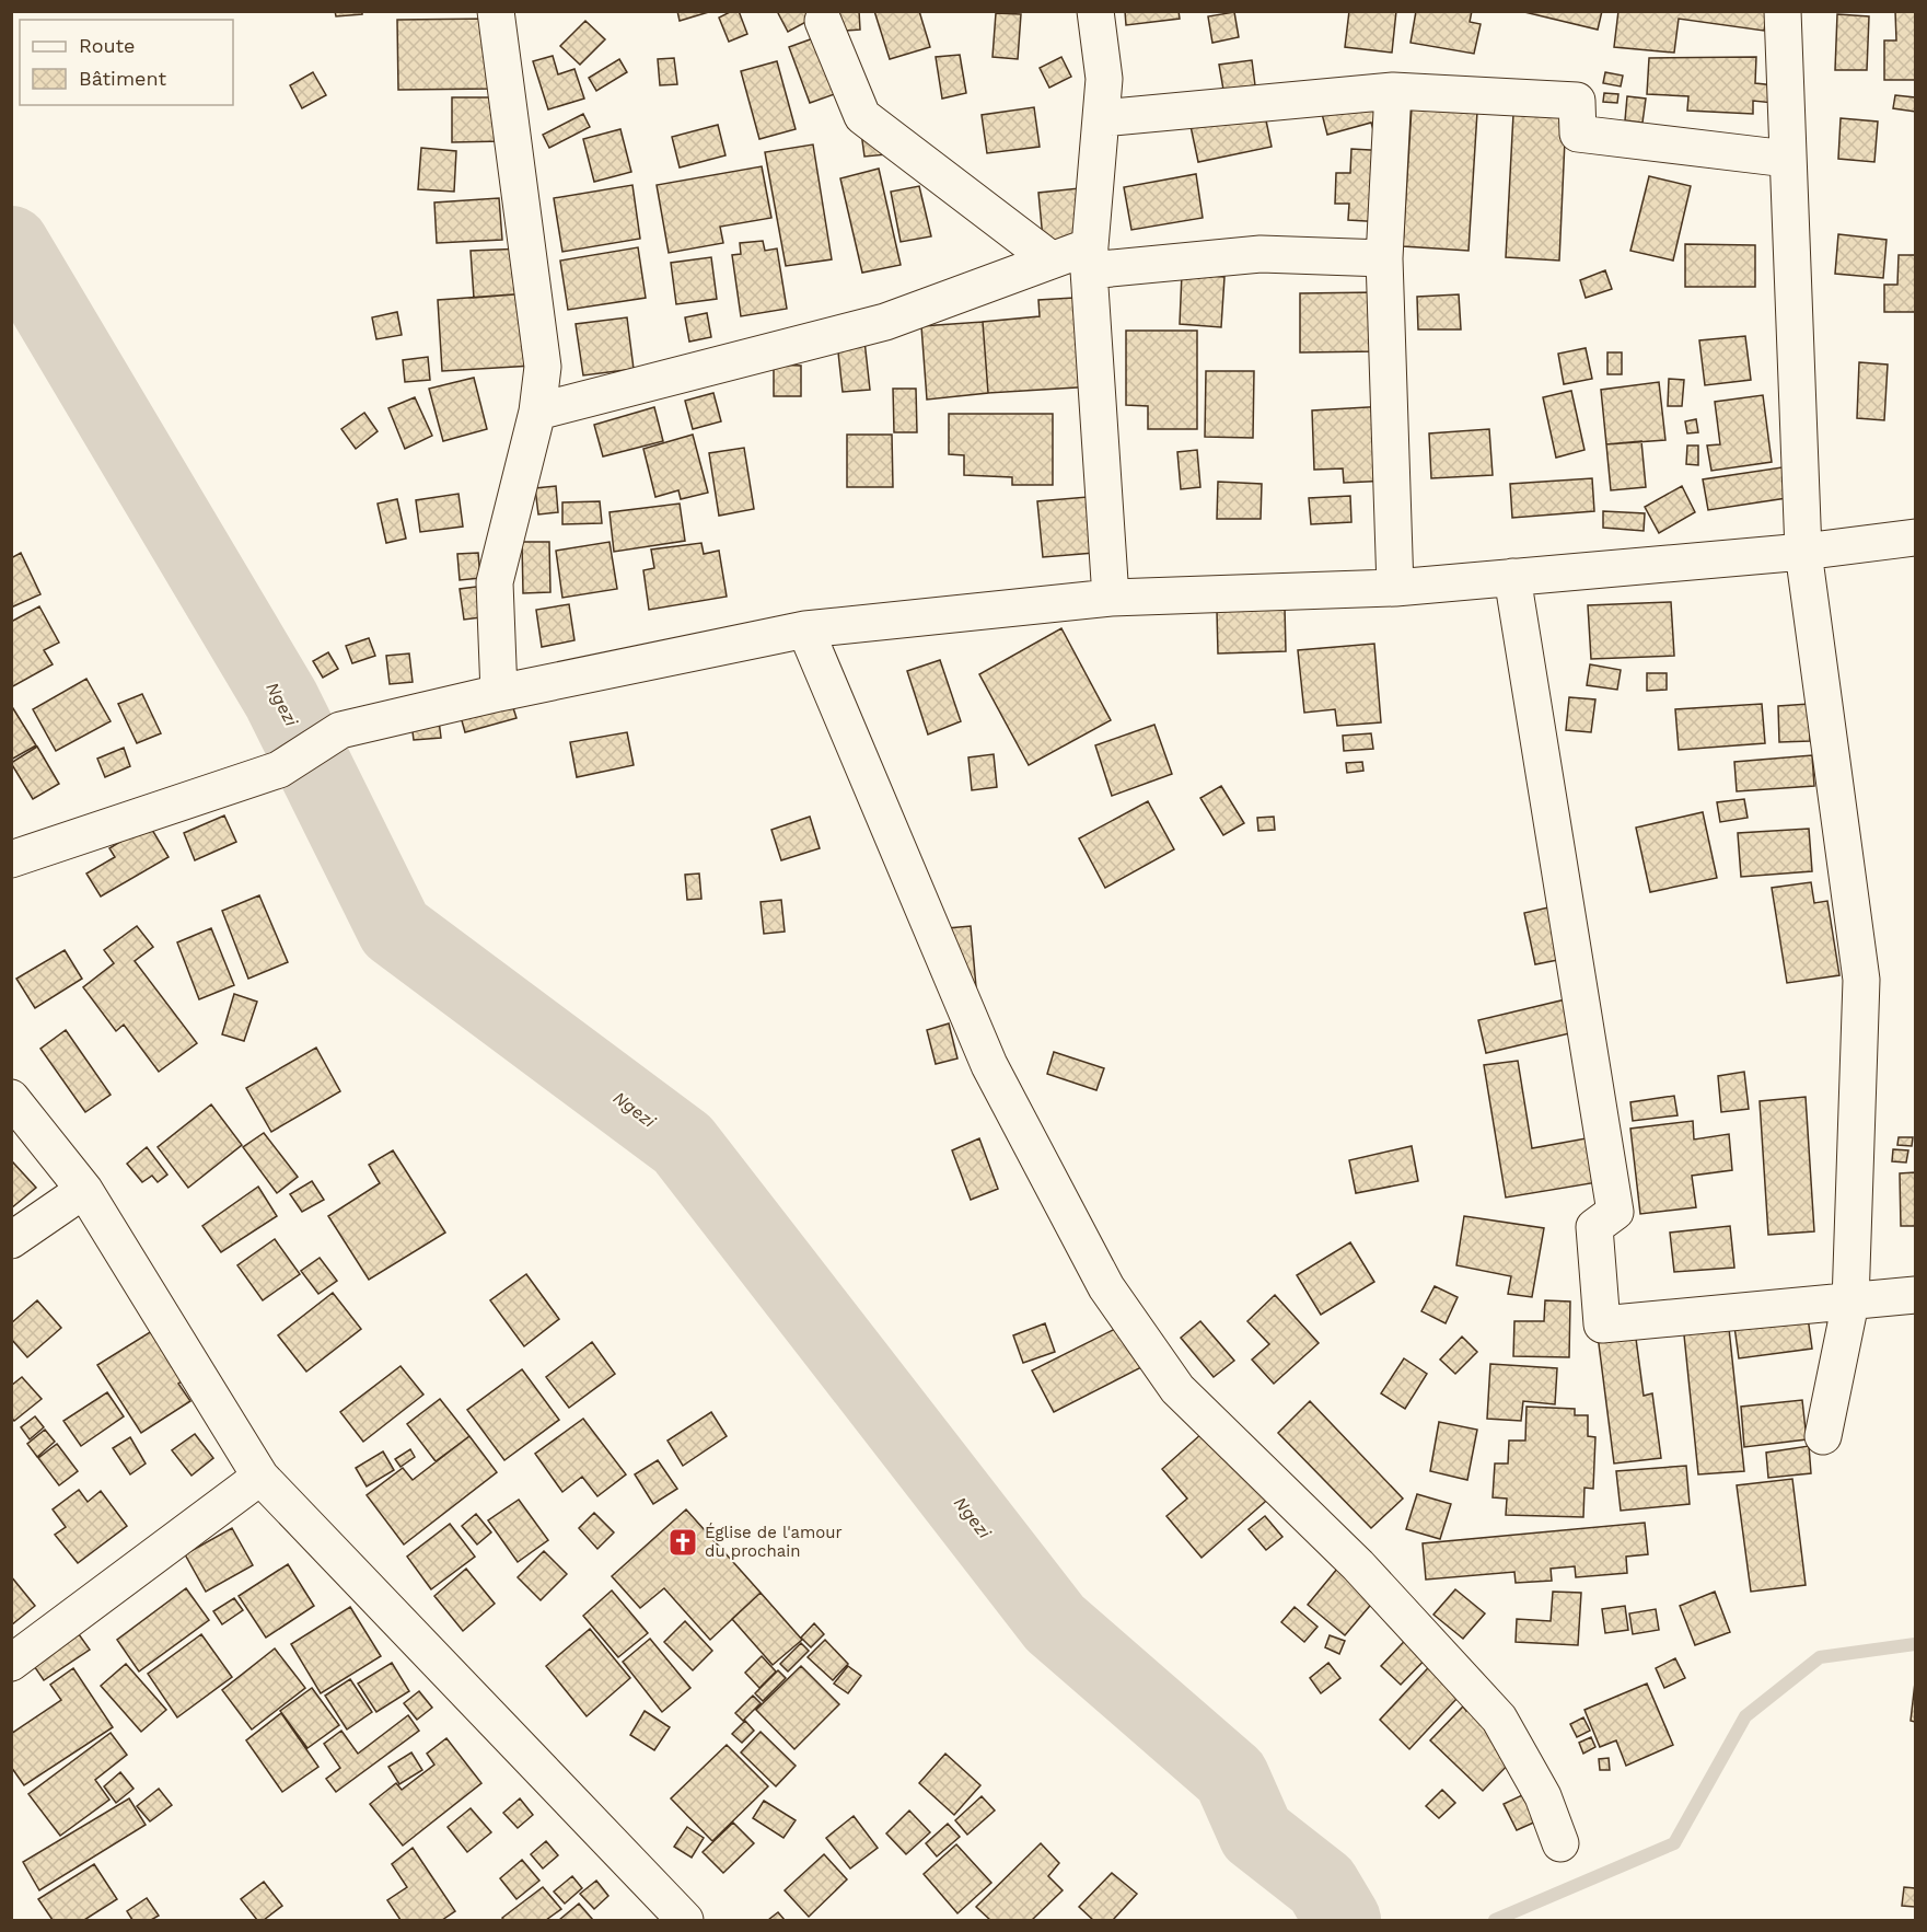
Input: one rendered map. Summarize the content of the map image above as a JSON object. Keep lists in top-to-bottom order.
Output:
{
  "water": ["Ngezi"],
  "places": {
    "church": ["Église de l'amour du prochain"]
  },
  "legend": ["Route", "Bâtiment"]
}
